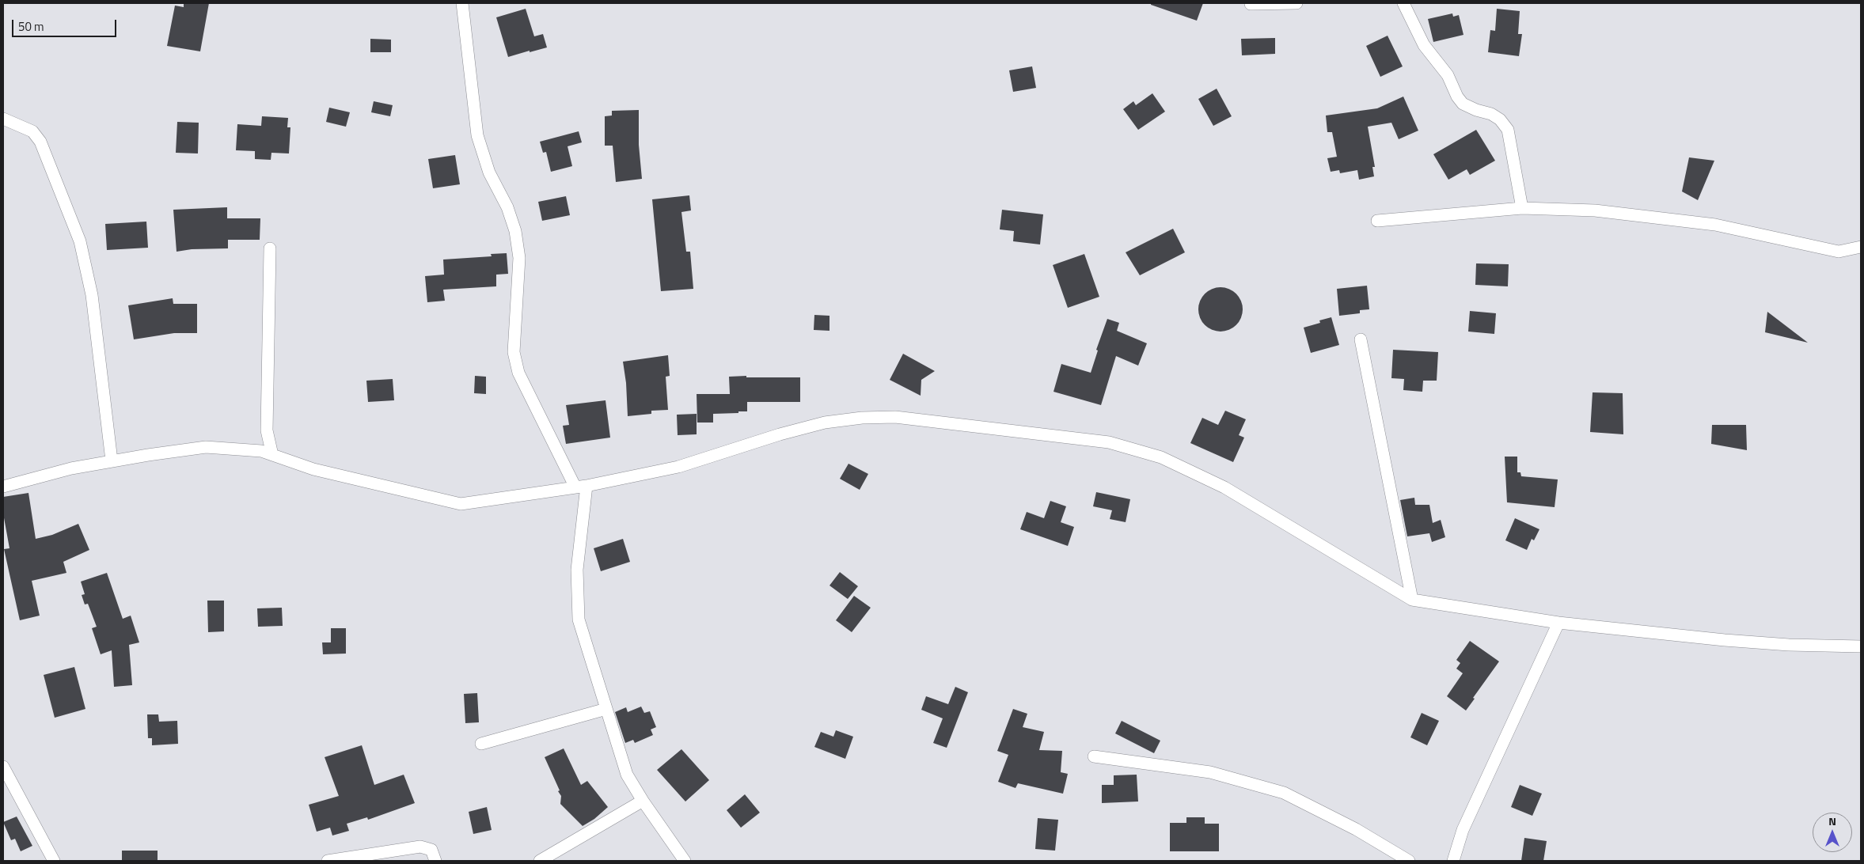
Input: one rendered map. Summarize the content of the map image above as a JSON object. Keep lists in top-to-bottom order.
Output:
{
  "scale_bar": "50 m",
  "north": "top"
}
